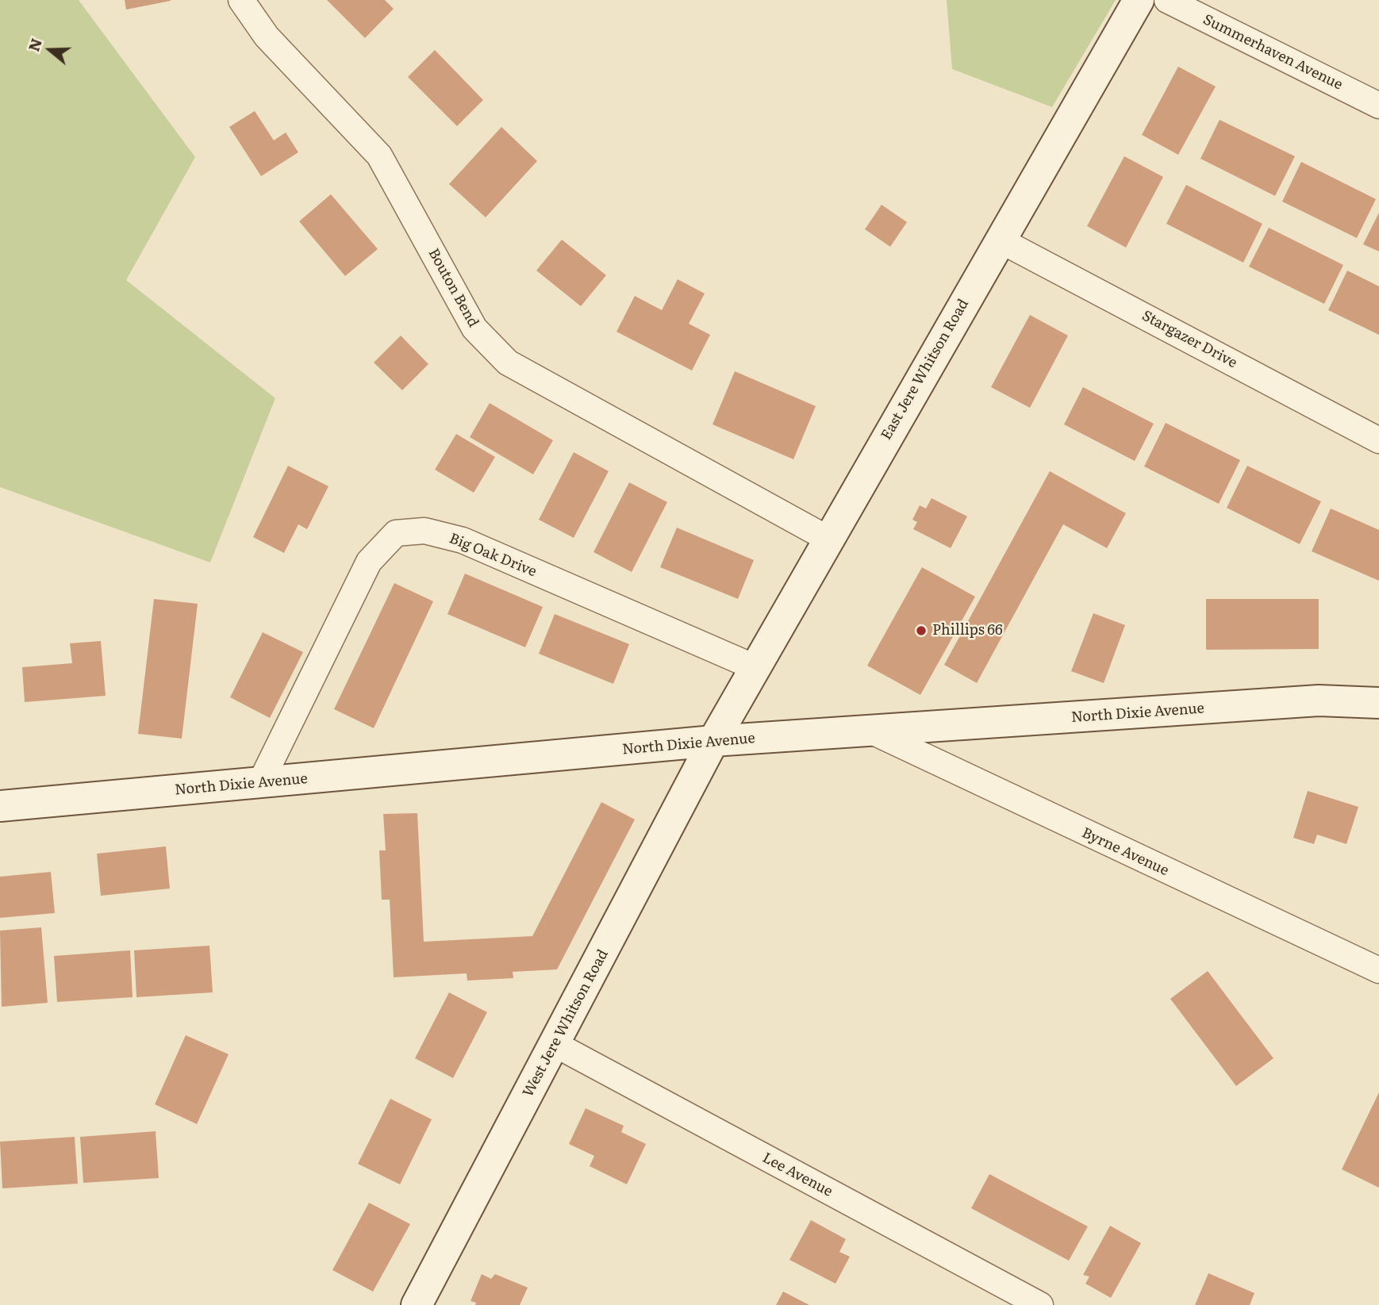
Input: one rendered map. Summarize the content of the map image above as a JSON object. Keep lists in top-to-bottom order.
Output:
{
  "streets": {
    "street": [
      "Summerhaven Avenue",
      "Bouton Bend",
      "Stargazer Drive",
      "East Jere Whitson Road",
      "Big Oak Drive",
      "North Dixie Avenue",
      "Byrne Avenue",
      "West Jere Whitson Road",
      "Lee Avenue"
    ]
  },
  "crossings": [
    ["Bouton Bend", "East Jere Whitson Road"],
    ["Stargazer Drive", "East Jere Whitson Road"],
    ["East Jere Whitson Road", "Big Oak Drive"],
    ["East Jere Whitson Road", "North Dixie Avenue"],
    ["East Jere Whitson Road", "West Jere Whitson Road"],
    ["Big Oak Drive", "North Dixie Avenue"],
    ["North Dixie Avenue", "Byrne Avenue"],
    ["North Dixie Avenue", "West Jere Whitson Road"],
    ["West Jere Whitson Road", "Lee Avenue"]
  ],
  "places": ["Phillips 66"],
  "north": "left"
}
